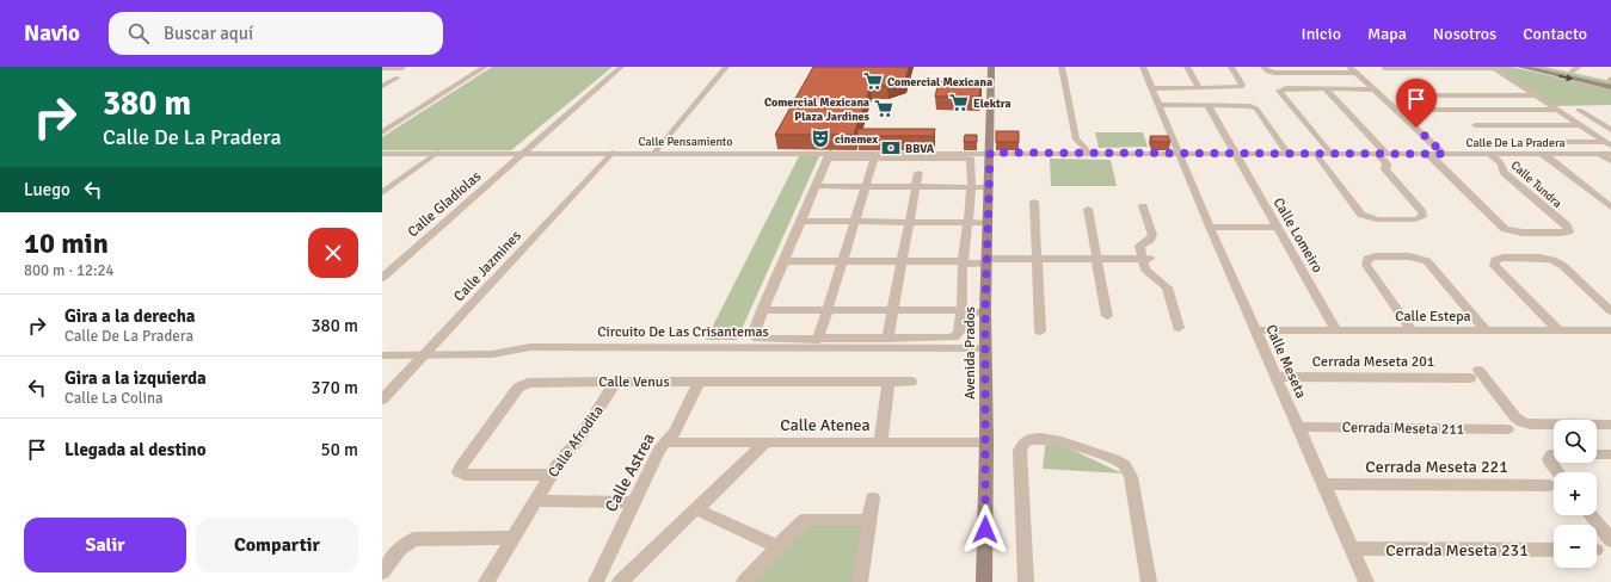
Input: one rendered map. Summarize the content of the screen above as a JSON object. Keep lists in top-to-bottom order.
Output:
{
  "streets": {
    "main road": ["Avenida Prados"],
    "street": [
      "Calle Pensamiento",
      "Calle De La Pradera",
      "Calle Tundra",
      "Calle Gladiolas",
      "Calle Lomeiro",
      "Calle Jazmines",
      "Calle Estepa",
      "Circuito De Las Crisantemas",
      "Calle Meseta",
      "Cerrada Meseta 201",
      "Calle Venus",
      "Calle Atenea",
      "Cerrada Meseta 211",
      "Calle Afrodita",
      "Cerrada Meseta 221",
      "Calle Astrea",
      "Cerrada Meseta 231"
    ]
  },
  "crossings": [
    ["Calle Pensamiento", "Calle De La Pradera"],
    ["Calle Pensamiento", "Calle Gladiolas"],
    ["Calle Pensamiento", "Calle Jazmines"],
    ["Calle Pensamiento", "Avenida Prados"],
    ["Calle De La Pradera", "Calle Tundra"],
    ["Calle De La Pradera", "Calle Lomeiro"],
    ["Calle De La Pradera", "Avenida Prados"],
    ["Calle De La Pradera", "Calle Meseta"],
    ["Calle Lomeiro", "Calle Estepa"],
    ["Calle Jazmines", "Circuito De Las Crisantemas"],
    ["Calle Estepa", "Calle Meseta"],
    ["Circuito De Las Crisantemas", "Avenida Prados"],
    ["Avenida Prados", "Calle Atenea"],
    ["Calle Meseta", "Cerrada Meseta 201"],
    ["Calle Meseta", "Cerrada Meseta 211"],
    ["Calle Meseta", "Cerrada Meseta 221"],
    ["Calle Meseta", "Cerrada Meseta 231"],
    ["Calle Venus", "Calle Afrodita"],
    ["Calle Venus", "Calle Astrea"],
    ["Calle Atenea", "Calle Astrea"],
    ["Calle Afrodita", "Calle Astrea"]
  ],
  "places": {
    "supermarket": ["Comercial Mexicana", "Elektra", "Comercial Mexicana Plaza Jardines"],
    "theatre": ["cinemex"],
    "bank": ["BBVA"]
  },
  "page": {
    "header": "Navio",
    "search": "Buscar aquí",
    "nav": [
      "Inicio",
      "Mapa",
      "Nosotros",
      "Contacto"
    ],
    "turn": ["380 m", "Calle De La Pradera"],
    "then": "Luego",
    "heading": ["10 min", "800 m · 12:24"],
    "list": [
      {
        "name": "Gira a la derecha",
        "note": "Calle De La Pradera",
        "value": "380 m"
      },
      {
        "name": "Gira a la izquierda",
        "note": "Calle La Colina",
        "value": "370 m"
      },
      {
        "name": "Llegada al destino",
        "value": "50 m"
      }
    ],
    "map_buttons": ["+", "−"],
    "buttons": ["Salir", "Compartir"]
  }
}
